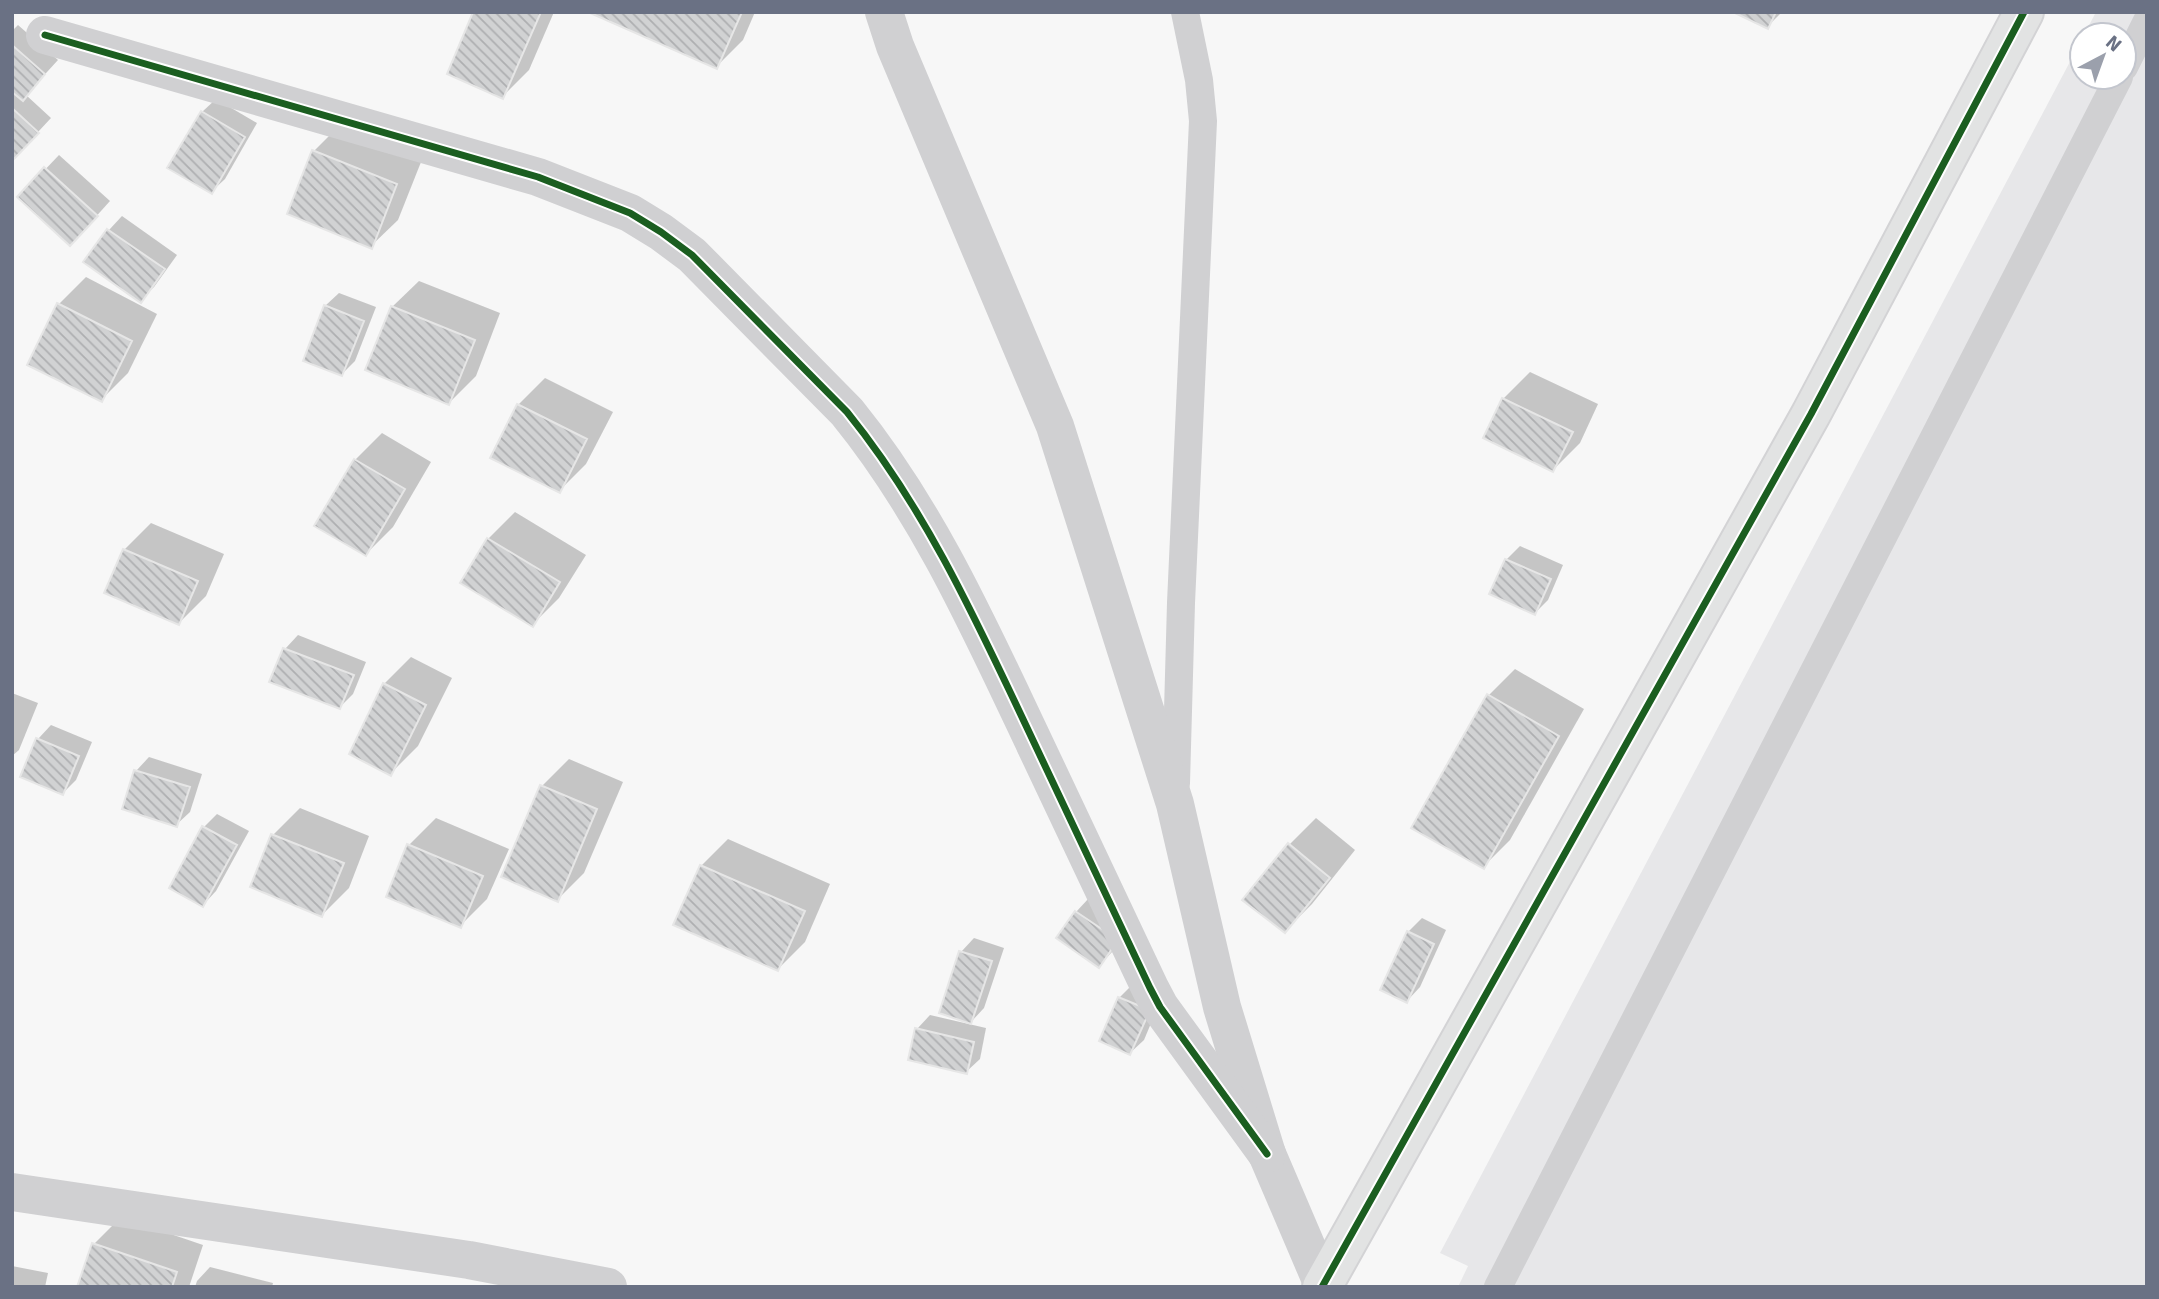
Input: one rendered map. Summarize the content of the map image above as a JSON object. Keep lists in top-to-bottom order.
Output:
{
  "north": "top right"
}
